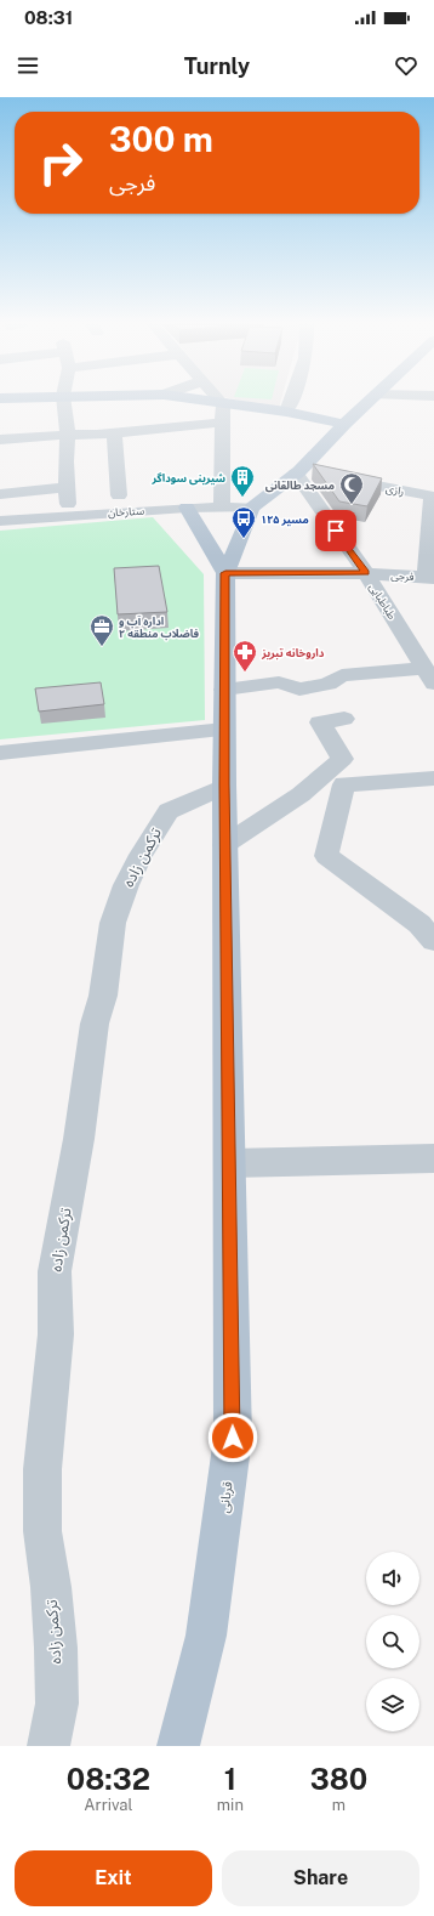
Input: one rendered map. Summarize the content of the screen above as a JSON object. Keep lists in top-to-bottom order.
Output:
{
  "streets": {
    "main road": ["قربانی"],
    "street": [
      "رازی",
      "ستارخان",
      "فرجی",
      "طباطبایی",
      "ترکمن زاده"
    ]
  },
  "crossings": [
    ["رازی", "طباطبایی"],
    ["فرجی", "طباطبایی"],
    ["فرجی", "قربانی"],
    ["ترکمن زاده", "قربانی"]
  ],
  "places": {
    "building": ["شیرینی سوداگر"],
    "mosque": ["مسجد طالقانی"],
    "bus stop": ["مسیر ۱۲۵"],
    "office": ["اداره آب و فاضلاب منطقه ۲"],
    "pharmacy": ["داروخانه تبریز"]
  },
  "page": {
    "status": "08:31",
    "header": "Turnly",
    "turn": ["300 m", "فرجی"],
    "eta": [
      "08:32",
      "Arrival",
      "1",
      "min",
      "380",
      "m"
    ],
    "buttons": ["Exit", "Share"]
  }
}
